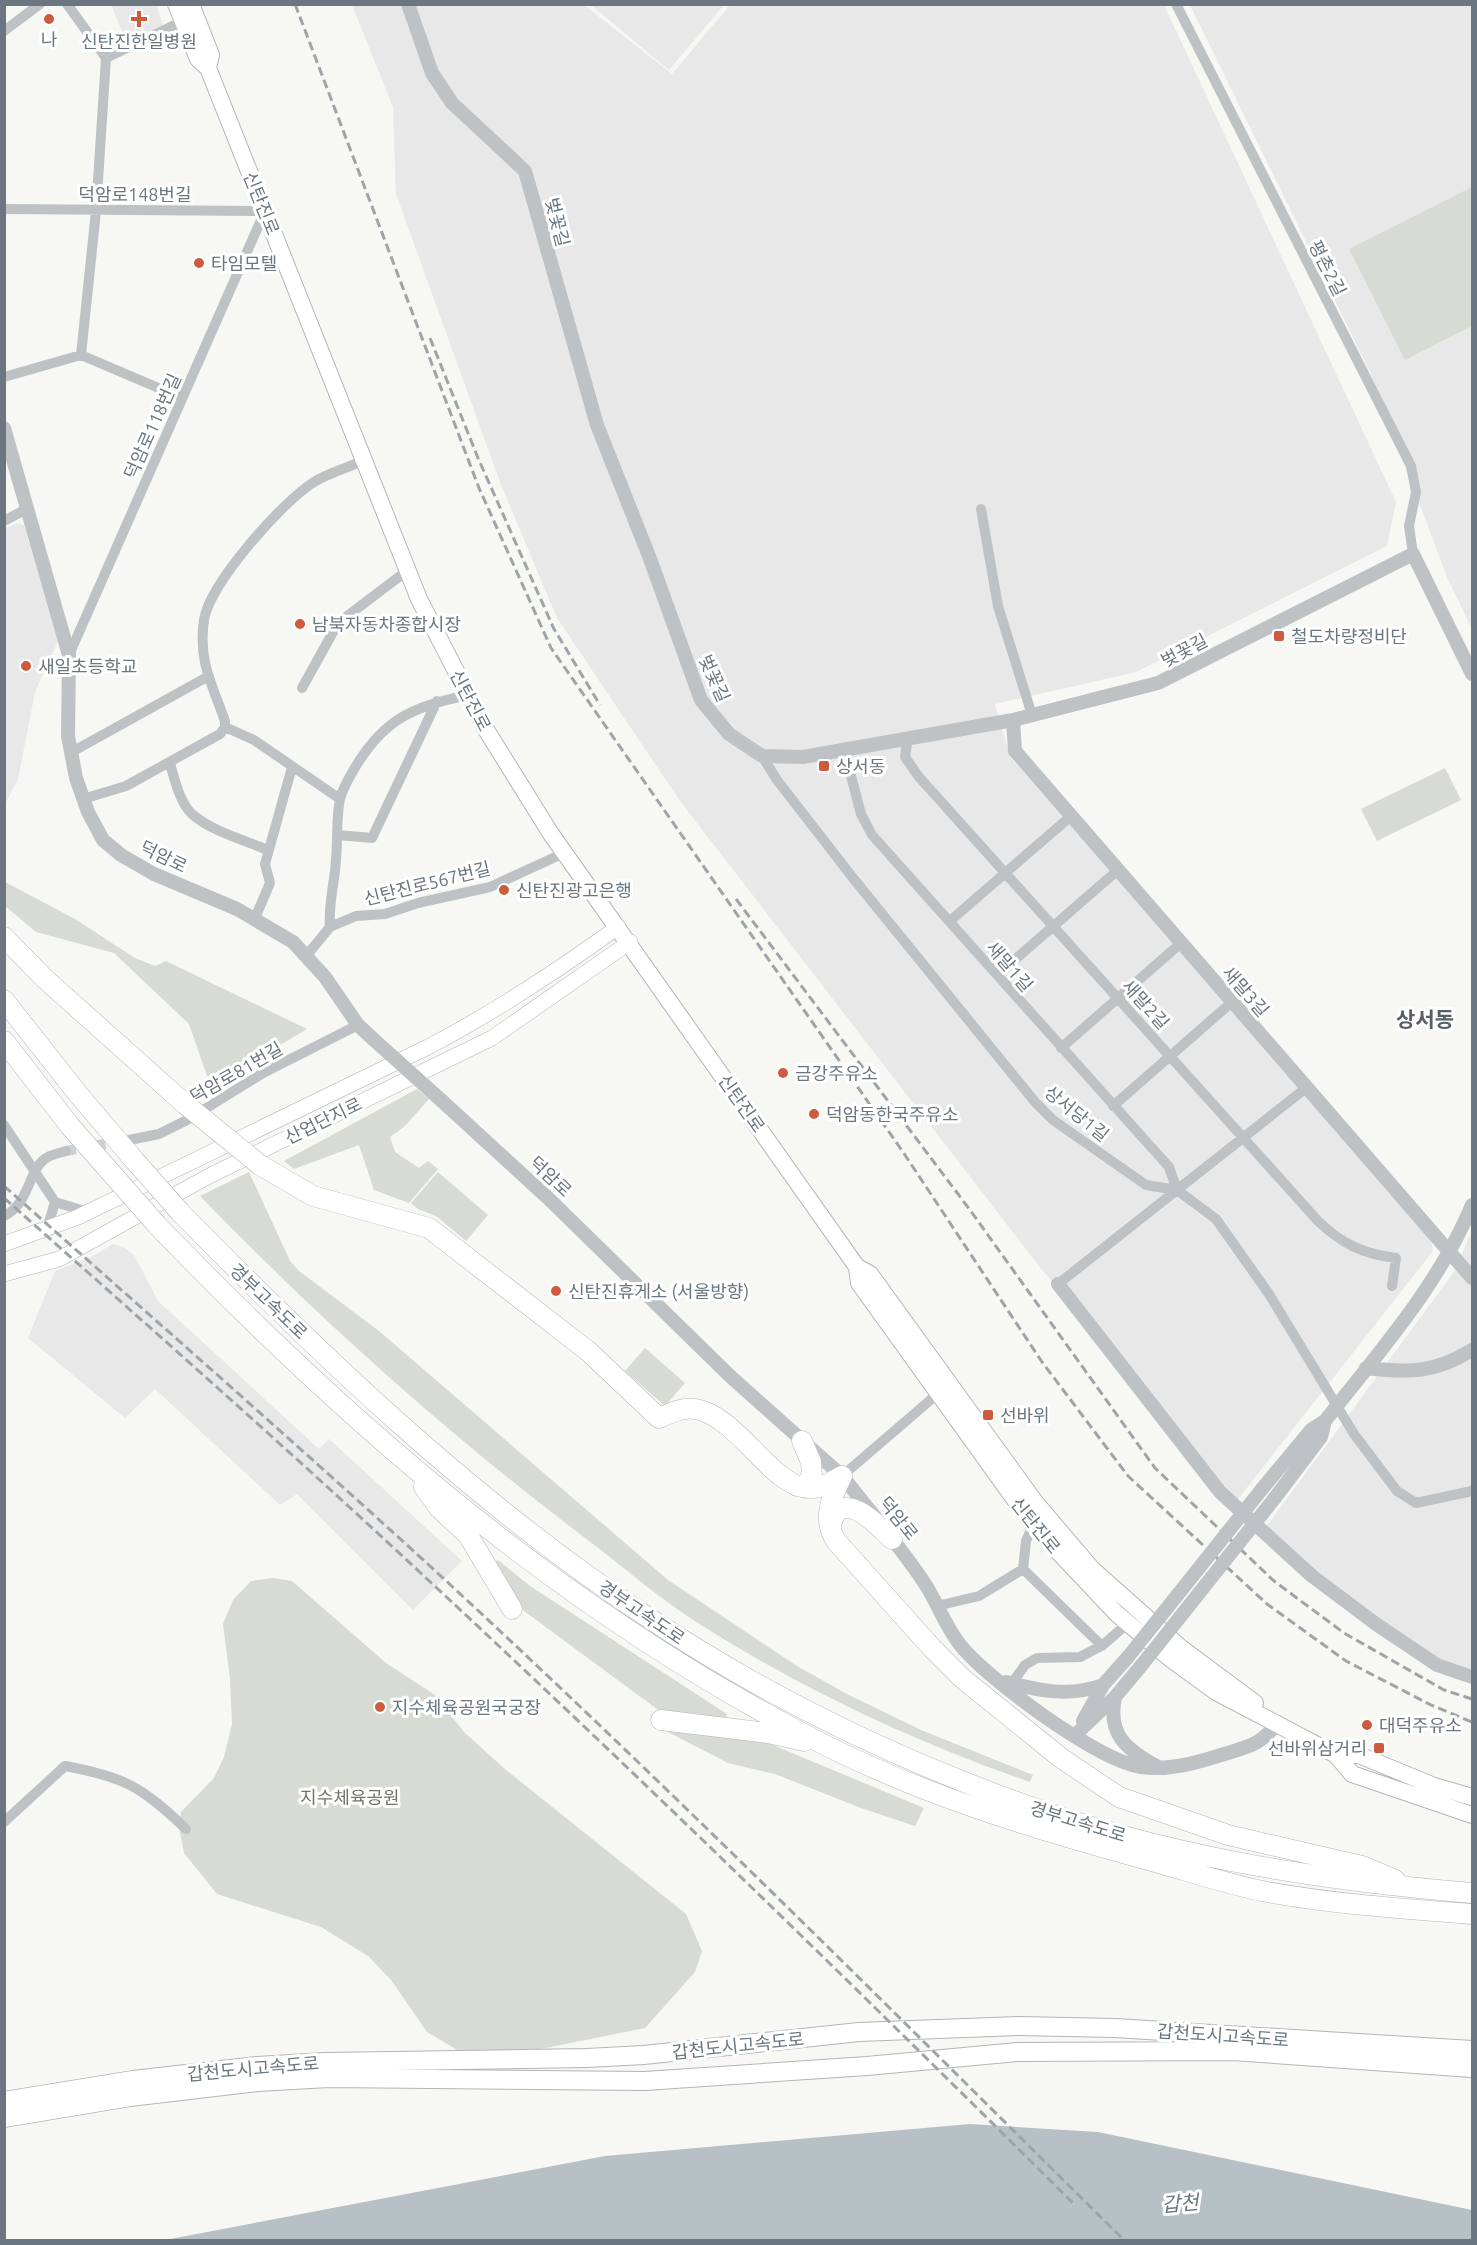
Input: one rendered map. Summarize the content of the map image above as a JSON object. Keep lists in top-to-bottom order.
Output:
{
  "streets": {
    "highway": ["경부고속도로", "갑천도시고속도로"],
    "main road": ["신탄진로", "산업단지로"],
    "street": [
      "덕암로148번길",
      "벚꽃길",
      "평촌2길",
      "덕암로118번길",
      "덕암로",
      "신탄진로567번길",
      "새말1길",
      "새말3길",
      "새말2길",
      "덕암로81번길",
      "상서당1길"
    ]
  },
  "crossings": [
    ["덕암로148번길", "신탄진로"],
    ["덕암로148번길", "덕암로118번길"],
    ["신탄진로", "덕암로118번길"],
    ["신탄진로", "덕암로"],
    ["신탄진로", "신탄진로567번길"],
    ["신탄진로", "산업단지로"],
    ["벚꽃길", "평촌2길"],
    ["벚꽃길", "새말1길"],
    ["벚꽃길", "새말3길"],
    ["벚꽃길", "새말2길"],
    ["벚꽃길", "상서당1길"],
    ["덕암로118번길", "덕암로"],
    ["덕암로", "신탄진로567번길"],
    ["덕암로", "덕암로81번길"],
    ["새말1길", "상서당1길"]
  ],
  "districts": ["상서동"],
  "water": ["갑천"],
  "parks": ["지수체육공원"],
  "places": {
    "other": [
      "나",
      "타임모텔",
      "남북자동차종합시장",
      "새일초등학교",
      "신탄진광고은행",
      "금강주유소",
      "덕암동한국주유소",
      "신탄진휴게소 (서울방향)",
      "지수체육공원국궁장",
      "대덕주유소"
    ],
    "health": ["신탄진한일병원"],
    "transit": [
      "철도차량정비단",
      "상서동",
      "선바위",
      "선바위삼거리"
    ]
  }
}
